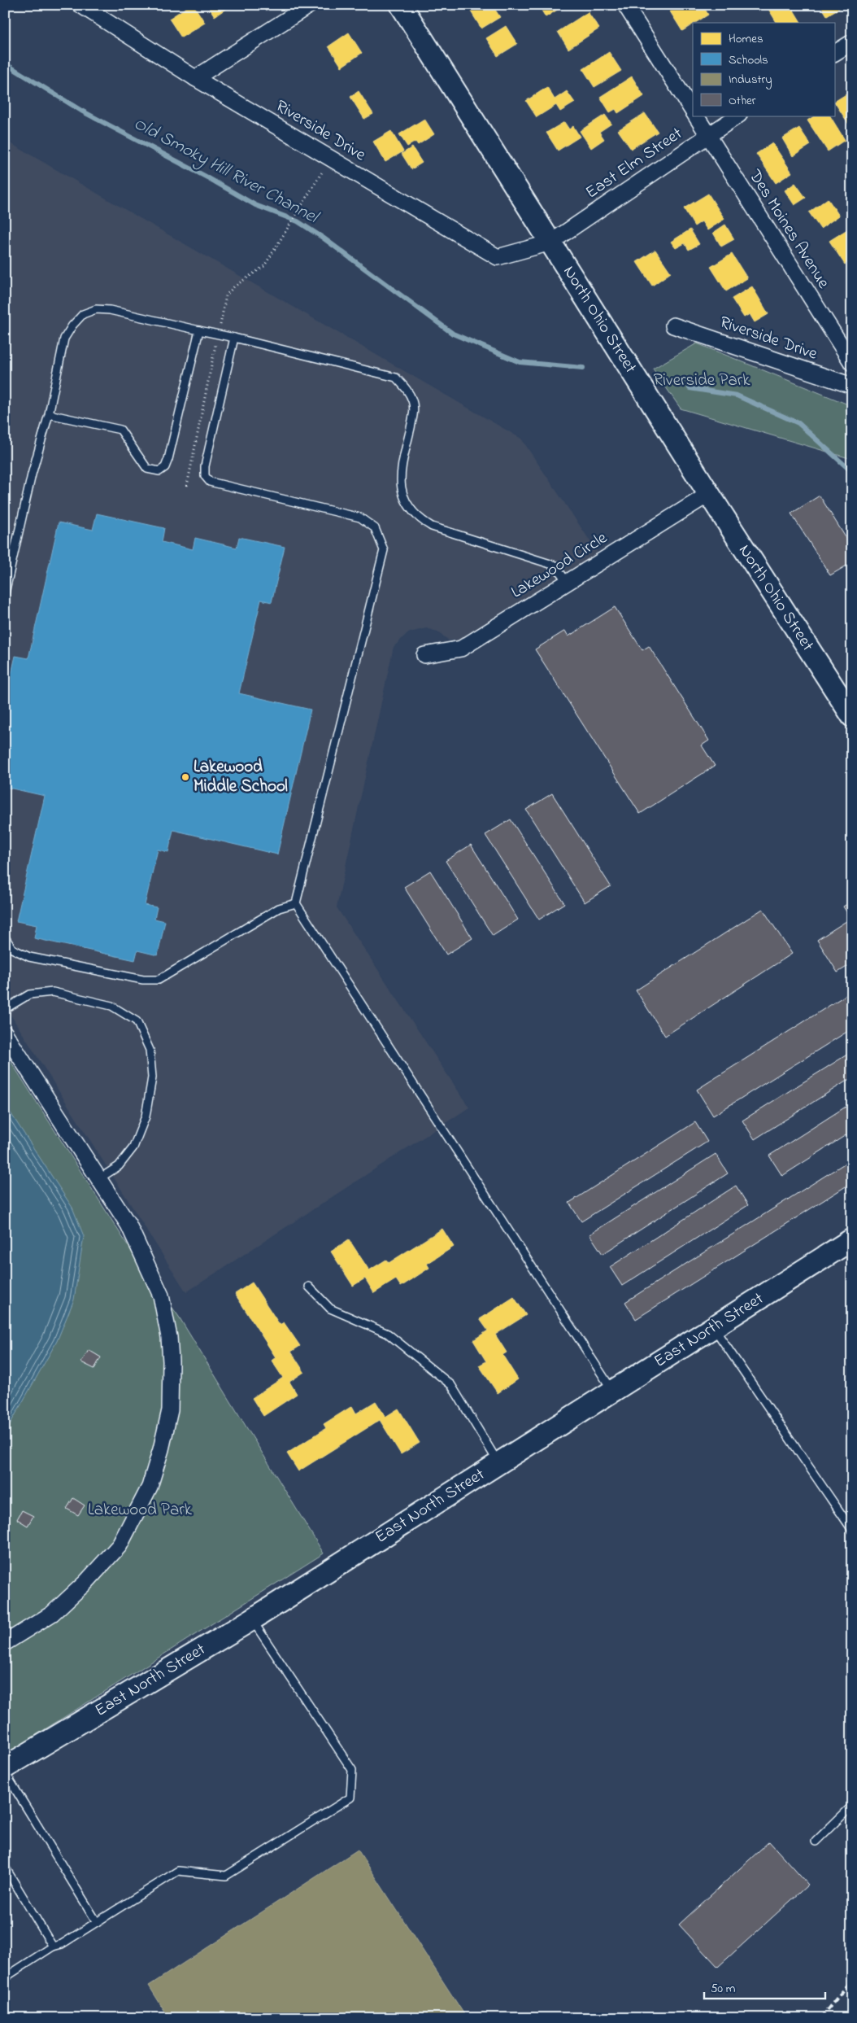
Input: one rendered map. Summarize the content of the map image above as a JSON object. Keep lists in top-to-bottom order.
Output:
{
  "streets": {
    "street": [
      "Riverside Drive",
      "East Elm Street",
      "Des Moines Avenue",
      "North Ohio Street",
      "Lakewood Circle",
      "East North Street"
    ]
  },
  "crossings": [
    ["Riverside Drive", "East Elm Street"],
    ["Riverside Drive", "North Ohio Street"],
    ["East Elm Street", "Des Moines Avenue"],
    ["East Elm Street", "North Ohio Street"],
    ["North Ohio Street", "Lakewood Circle"]
  ],
  "water": ["Old Smoky Hill River Channel"],
  "parks": ["Riverside Park", "Lakewood Park"],
  "places": ["Lakewood Middle School"],
  "legend": [
    "Homes",
    "Schools",
    "Industry",
    "Other"
  ],
  "scale_bar": "50 m"
}
